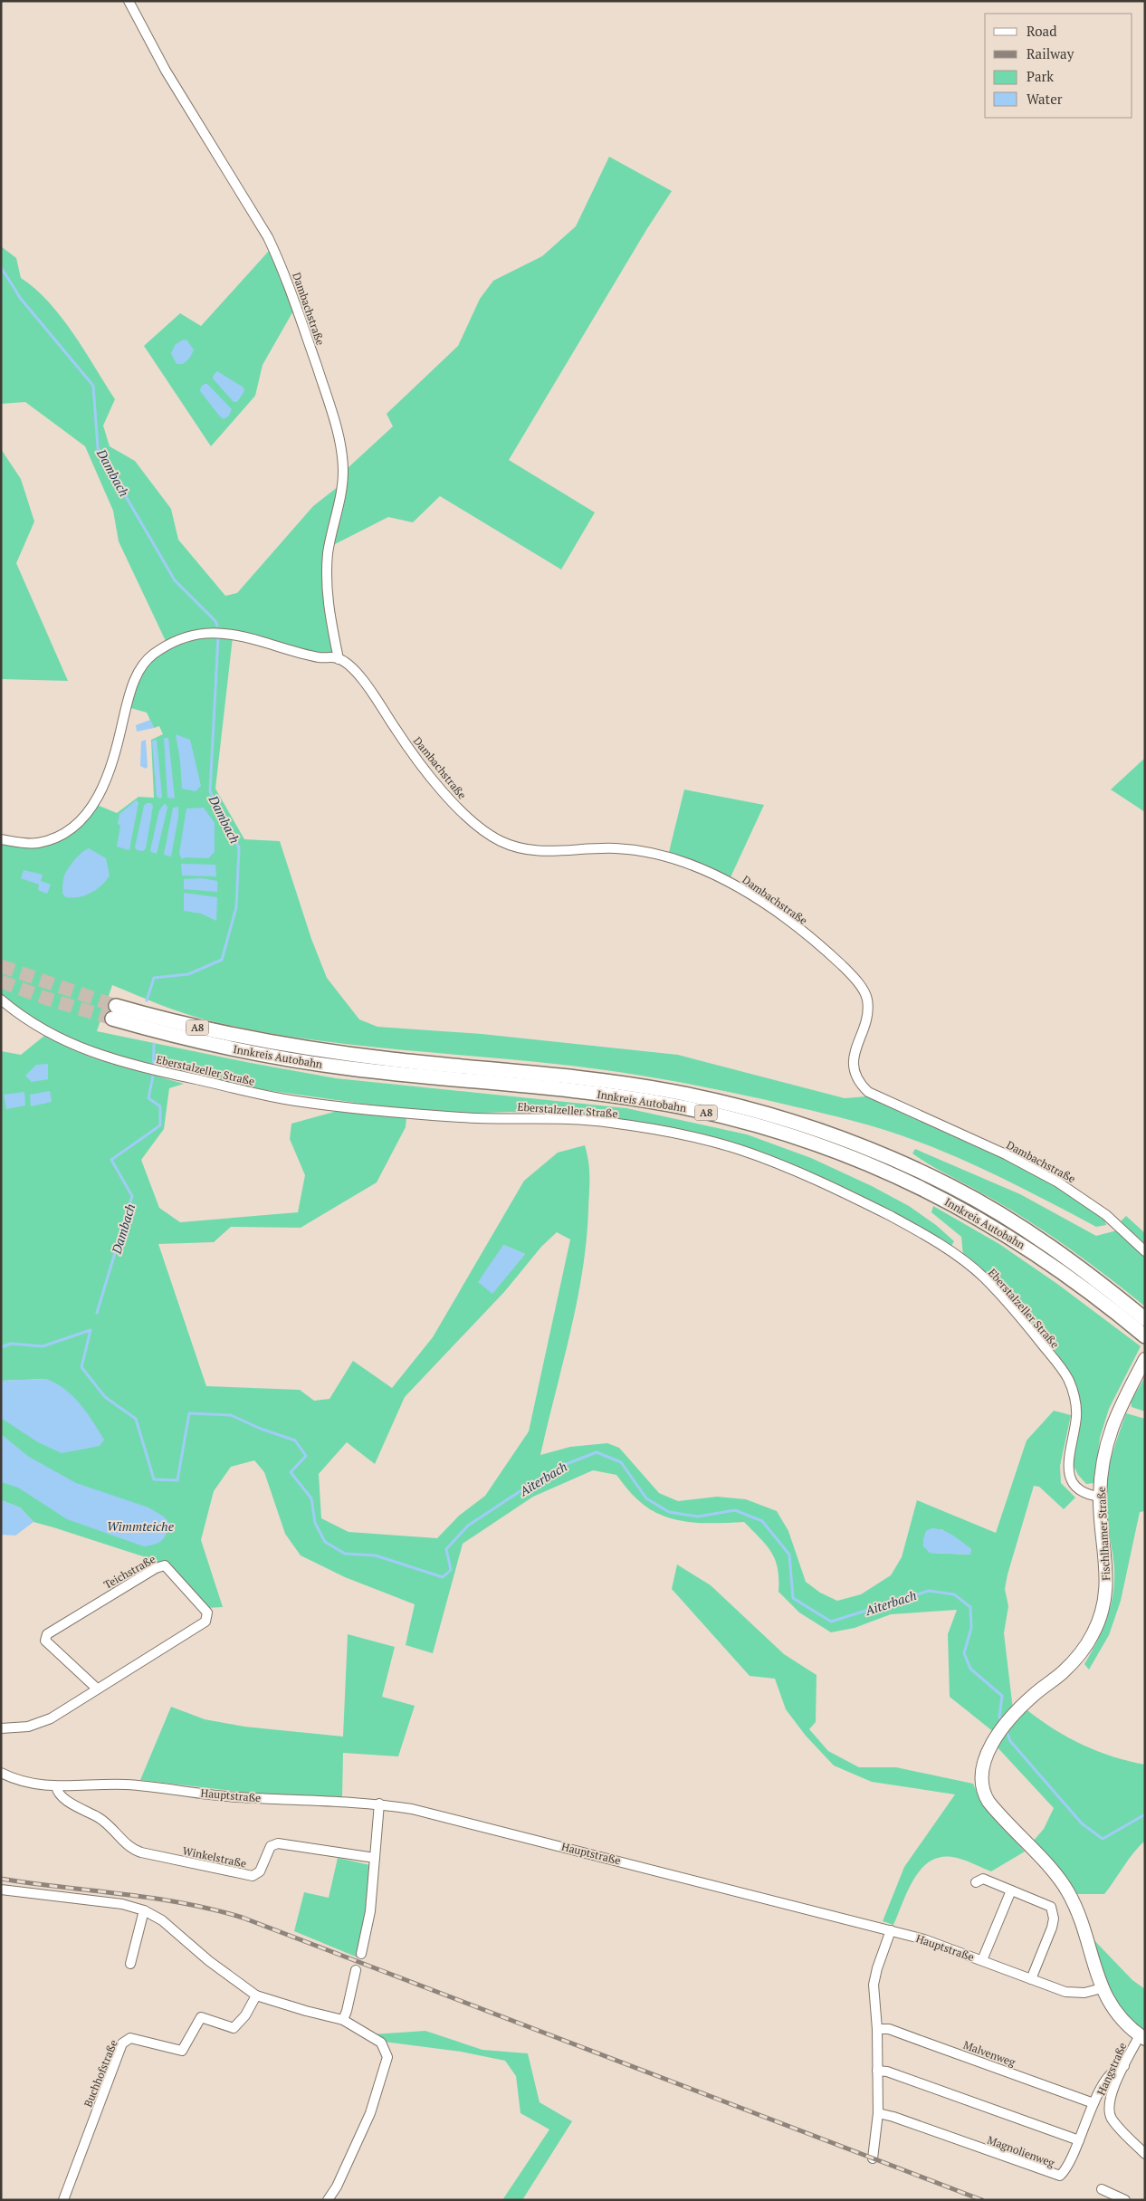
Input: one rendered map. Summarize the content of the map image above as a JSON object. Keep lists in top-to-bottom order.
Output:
{
  "streets": {
    "highway": ["A8", "Innkreis Autobahn"],
    "main road": ["Fischlhamer Straße"],
    "street": [
      "Dambachstraße",
      "Eberstalzeller Straße",
      "Teichstraße",
      "Hauptstraße",
      "Winkelstraße",
      "Malvenweg",
      "Hangstraße",
      "Buchhofstraße",
      "Magnolienweg"
    ]
  },
  "crossings": [
    ["Eberstalzeller Straße", "Fischlhamer Straße"],
    ["Fischlhamer Straße", "Hauptstraße"],
    ["Hauptstraße", "Winkelstraße"],
    ["Malvenweg", "Magnolienweg"],
    ["Hangstraße", "Magnolienweg"]
  ],
  "water": ["Dambach", "Aiterbach", "Wimmteiche"],
  "legend": [
    "Road",
    "Railway",
    "Park",
    "Water"
  ]
}
